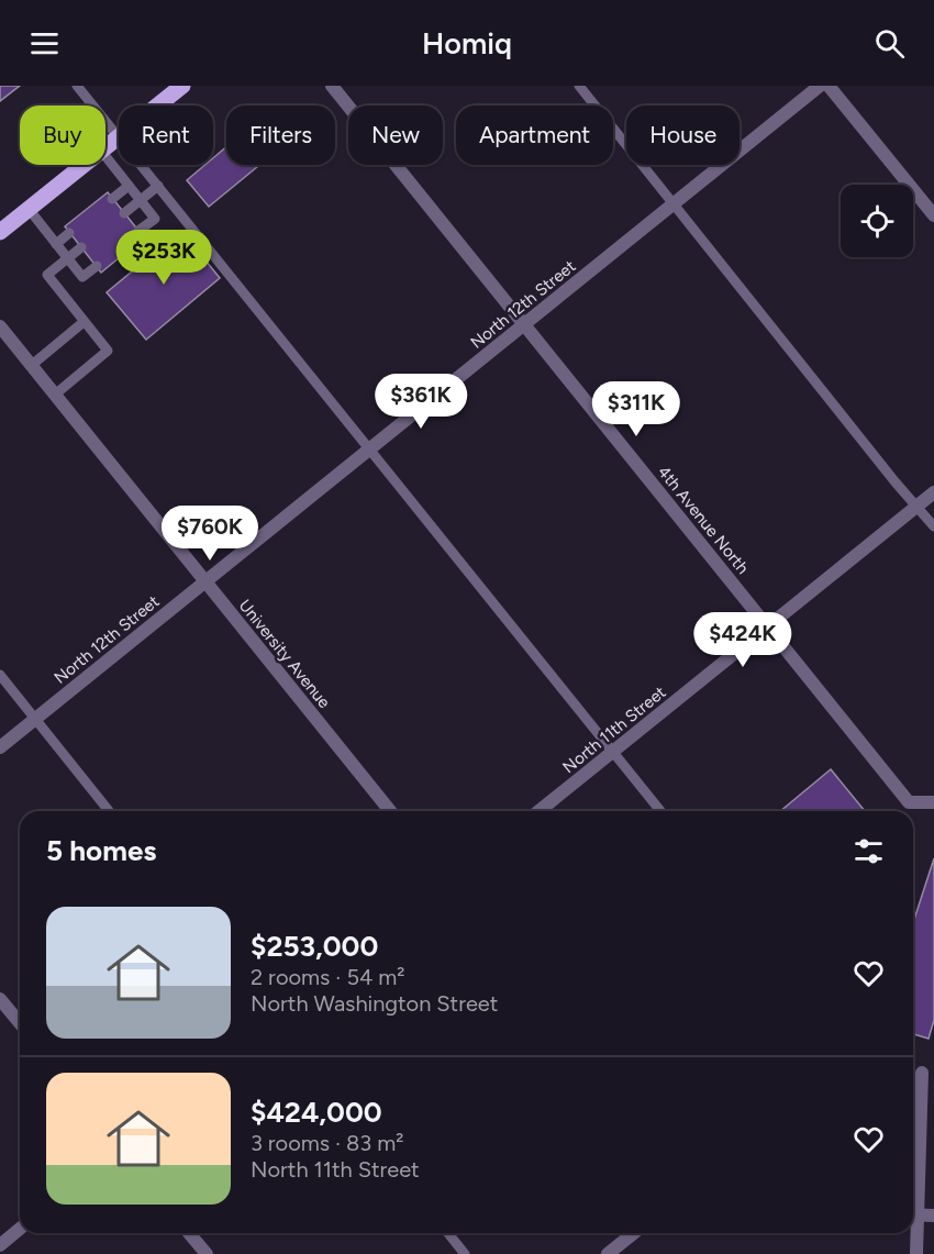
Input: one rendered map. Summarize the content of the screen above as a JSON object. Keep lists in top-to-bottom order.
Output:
{
  "streets": {
    "street": [
      "North 12th Street",
      "4th Avenue North",
      "University Avenue",
      "North 11th Street"
    ]
  },
  "crossings": [
    ["North 12th Street", "4th Avenue North"],
    ["North 12th Street", "University Avenue"],
    ["4th Avenue North", "North 11th Street"]
  ],
  "page": {
    "header": "Homiq",
    "chip": [
      "Buy",
      "Rent",
      "Filters",
      "New",
      "Apartment",
      "House"
    ],
    "price": [
      "$253K",
      "$361K",
      "$311K",
      "$760K",
      "$424K"
    ],
    "heading": "5 homes",
    "list": [
      {
        "name": "$253,000",
        "note": "2 rooms · 54 m² · North Washington Street"
      },
      {
        "name": "$424,000",
        "note": "3 rooms · 83 m² · North 11th Street"
      }
    ]
  }
}
